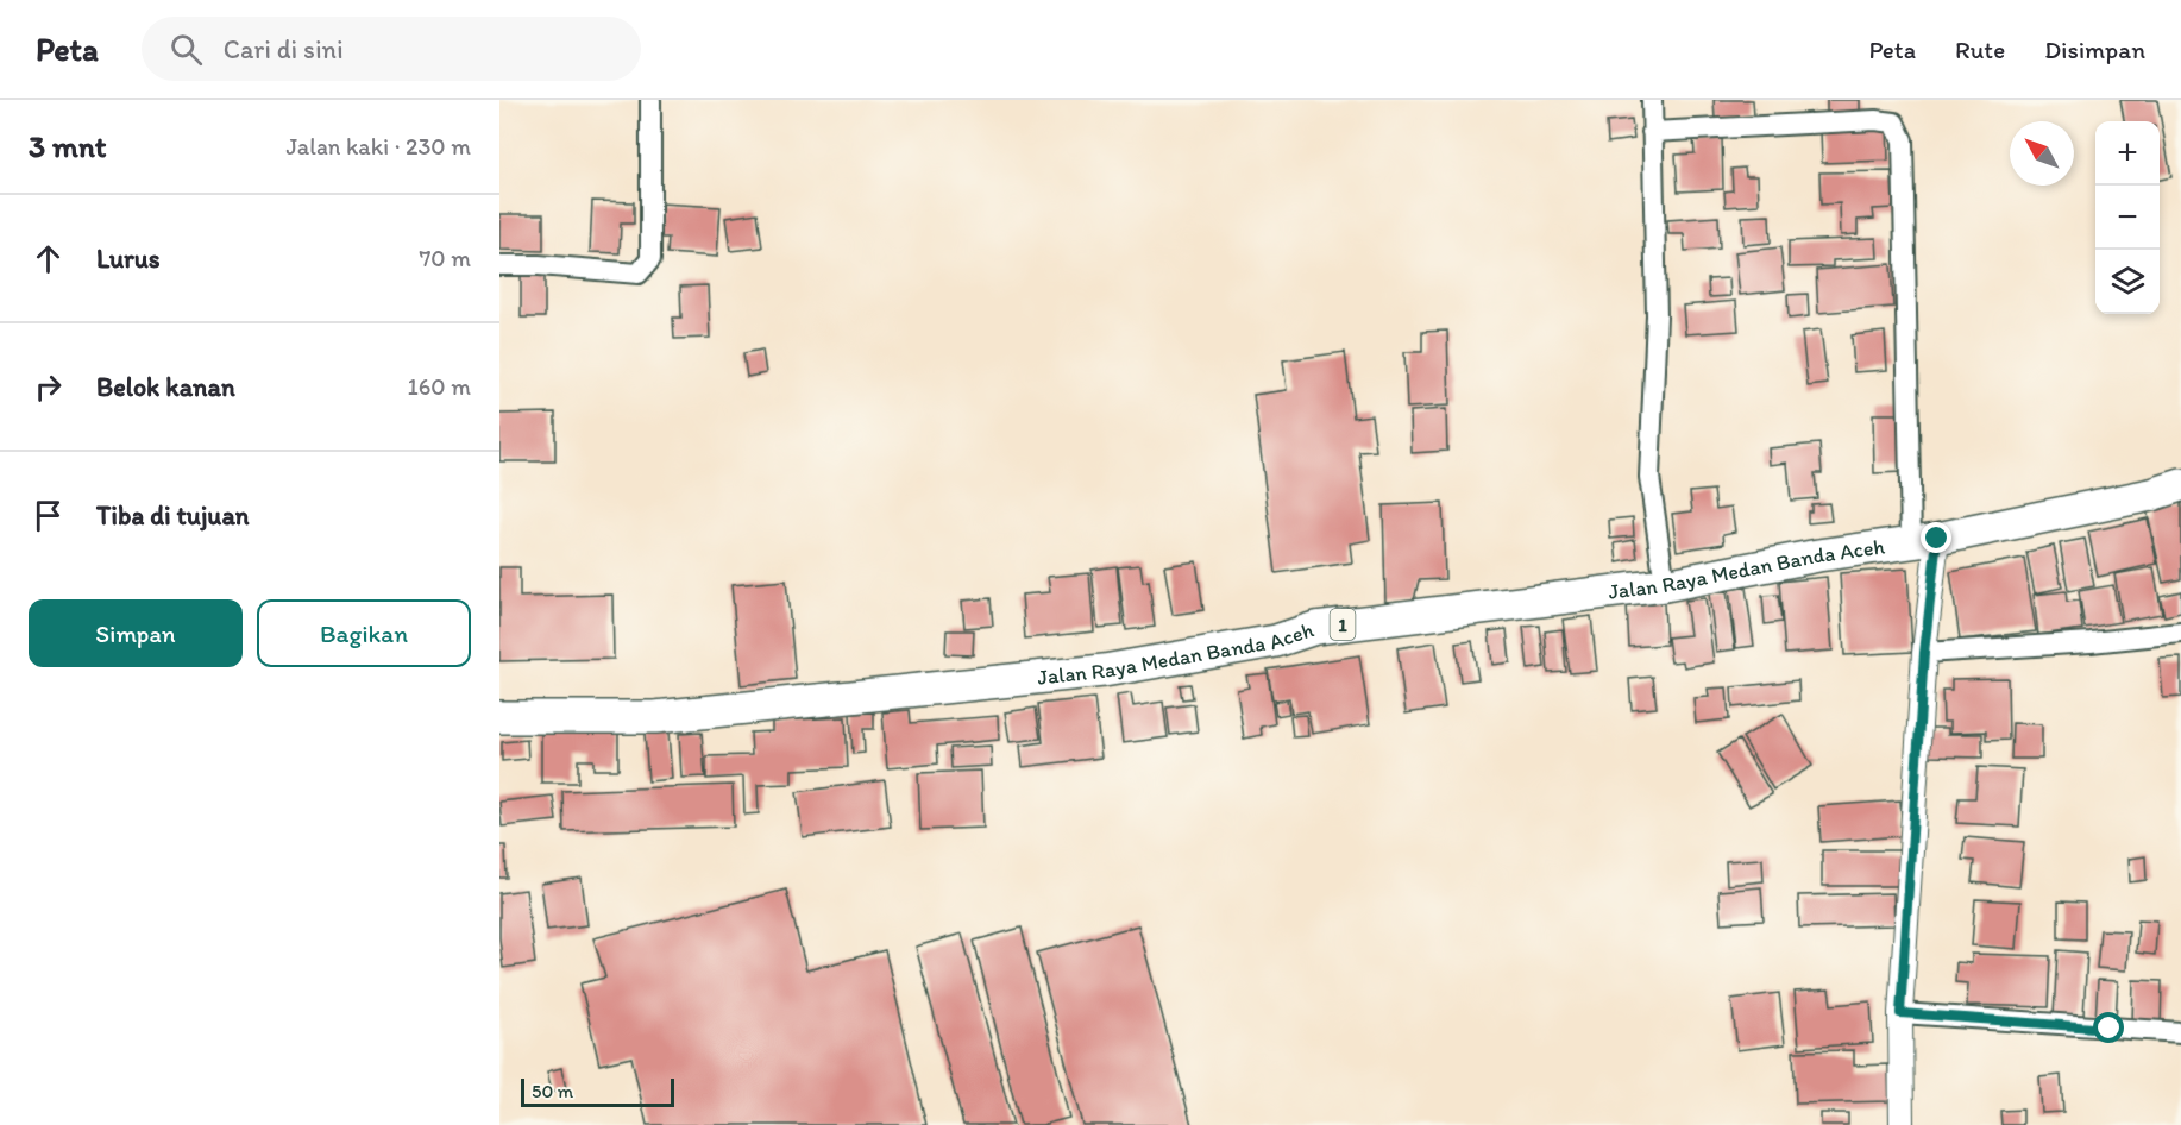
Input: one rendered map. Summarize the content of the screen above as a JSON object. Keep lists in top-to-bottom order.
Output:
{
  "streets": {
    "highway": ["Jalan Raya Medan Banda Aceh", "1"]
  },
  "scale_bar": "50 m",
  "north": "top left",
  "page": {
    "header": "Peta",
    "search": "Cari di sini",
    "nav": ["Peta", "Rute", "Disimpan"],
    "heading": ["3 mnt", "Jalan kaki · 230 m"],
    "map_buttons": ["+", "−"],
    "list": [
      ["Lurus", "70 m"],
      ["Belok kanan", "160 m"],
      "Tiba di tujuan"
    ],
    "buttons": ["Simpan", "Bagikan"],
    "scale": "50 m"
  }
}
